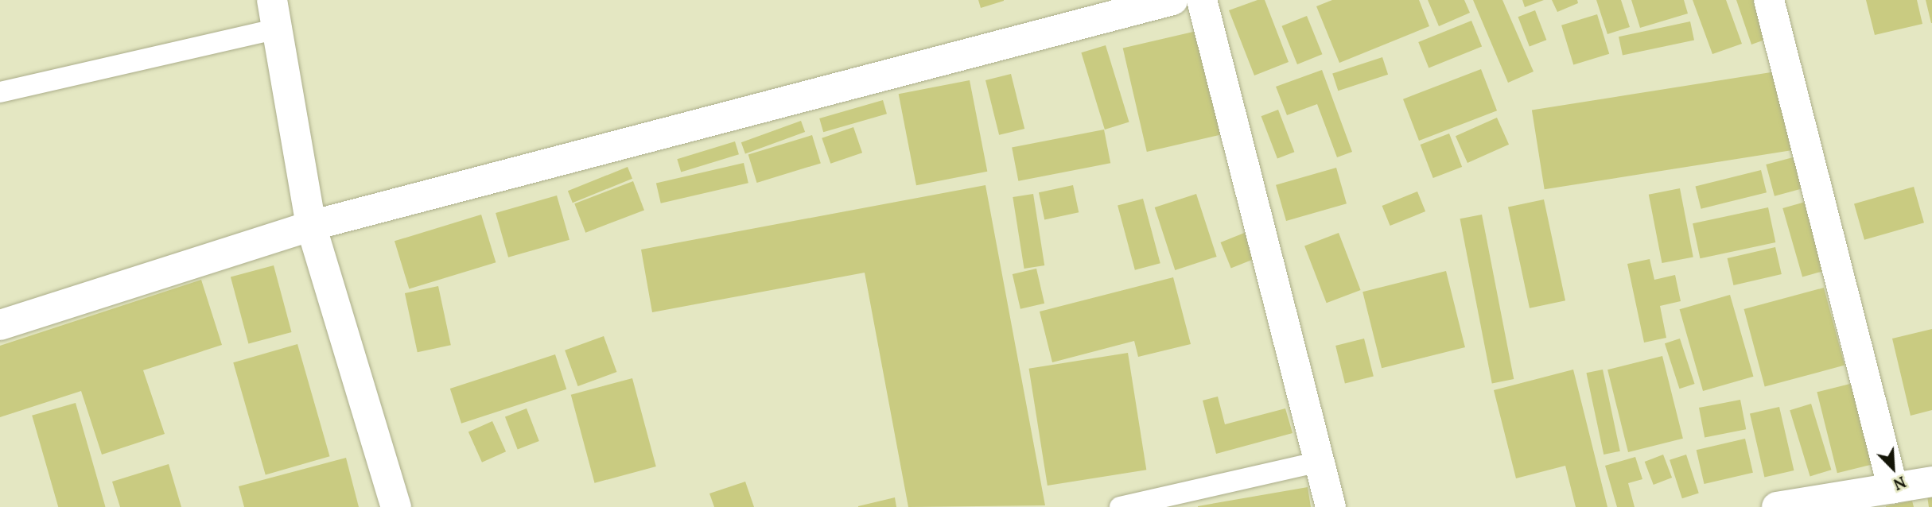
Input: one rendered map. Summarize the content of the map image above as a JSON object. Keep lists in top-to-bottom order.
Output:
{
  "north": "bottom right"
}
